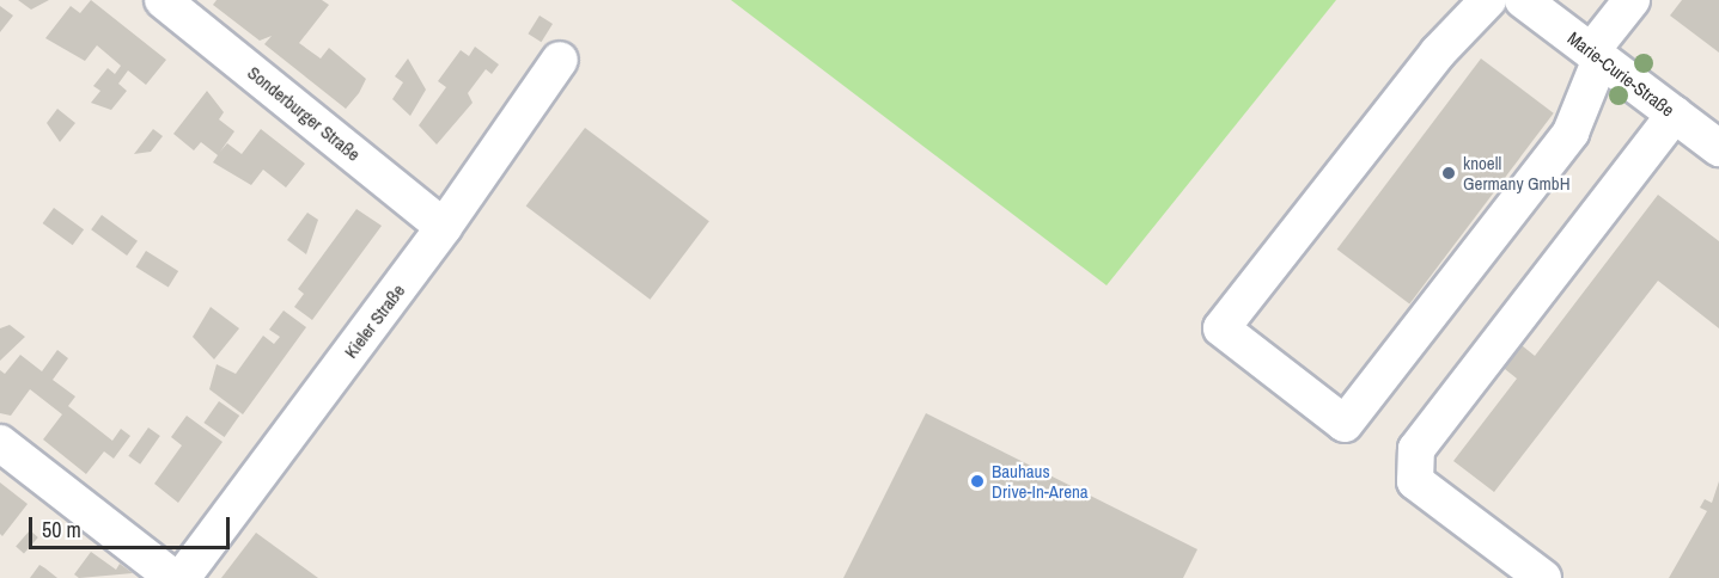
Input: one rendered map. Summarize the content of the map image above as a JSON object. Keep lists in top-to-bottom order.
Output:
{
  "streets": {
    "street": ["Marie-Curie-Straße", "Sonderburger Straße", "Kieler Straße"]
  },
  "crossings": [
    ["Sonderburger Straße", "Kieler Straße"]
  ],
  "places": ["knoell Germany GmbH", "Bauhaus Drive-In-Arena"],
  "scale_bar": "50 m"
}
